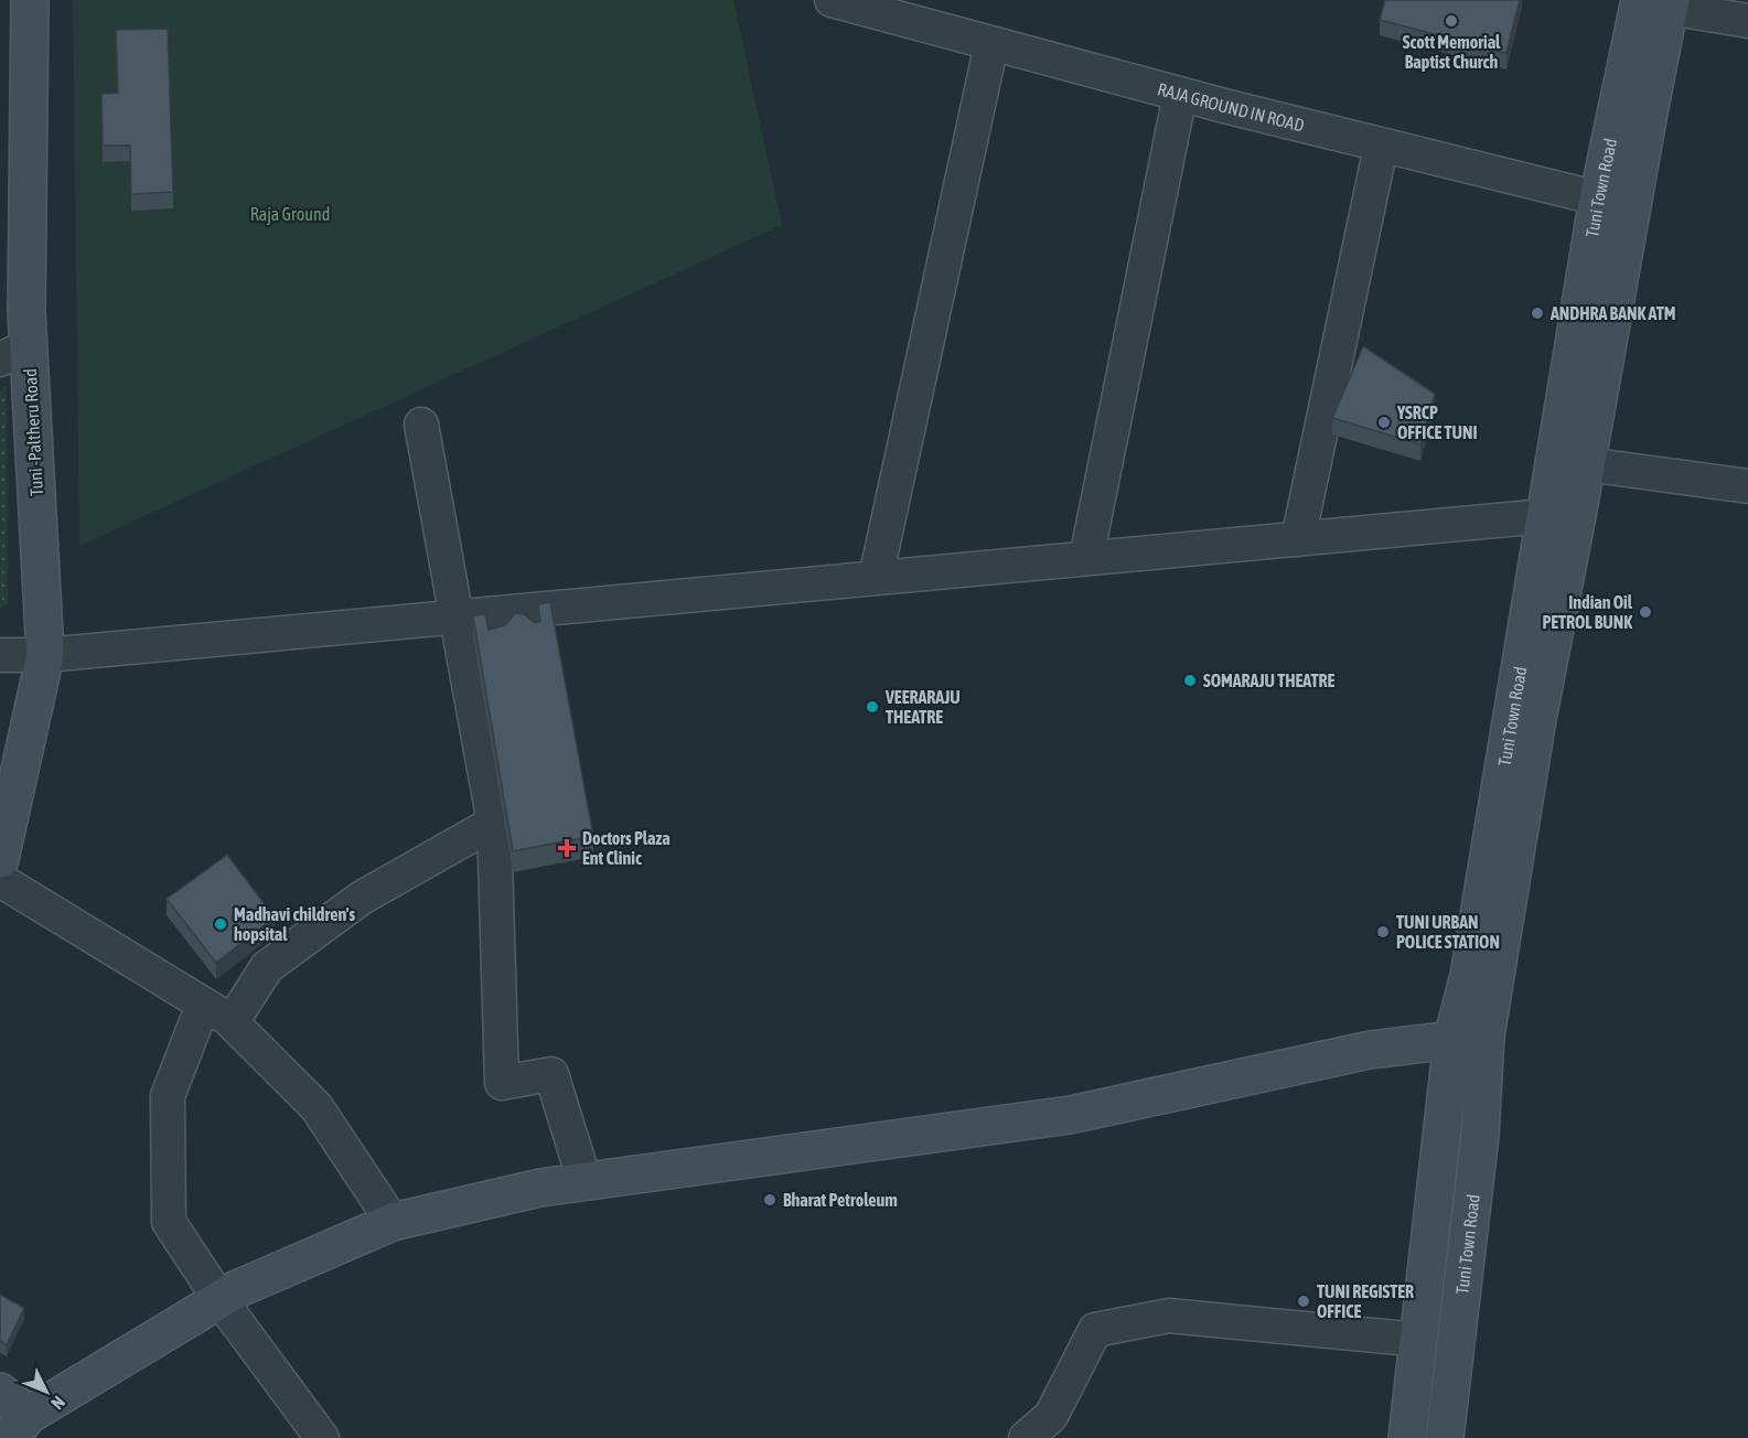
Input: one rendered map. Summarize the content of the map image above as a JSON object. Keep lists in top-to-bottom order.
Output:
{
  "streets": {
    "street": ["RAJA GROUND IN ROAD", "Tuni Town Road", "Tuni -Paltheru Road"]
  },
  "crossings": [
    ["RAJA GROUND IN ROAD", "Tuni Town Road"]
  ],
  "parks": ["Raja Ground"],
  "places": {
    "other": [
      "Scott Memorial Baptist Church",
      "ANDHRA BANK ATM",
      "YSRCP OFFICE TUNI",
      "Indian Oil PETROL BUNK",
      "SOMARAJU THEATRE",
      "VEERARAJU THEATRE",
      "Madhavi children's hopsital",
      "TUNI URBAN POLICE STATION",
      "Bharat Petroleum",
      "TUNI REGISTER OFFICE"
    ],
    "health": ["Doctors Plaza Ent Clinic"]
  },
  "north": "bottom right"
}
